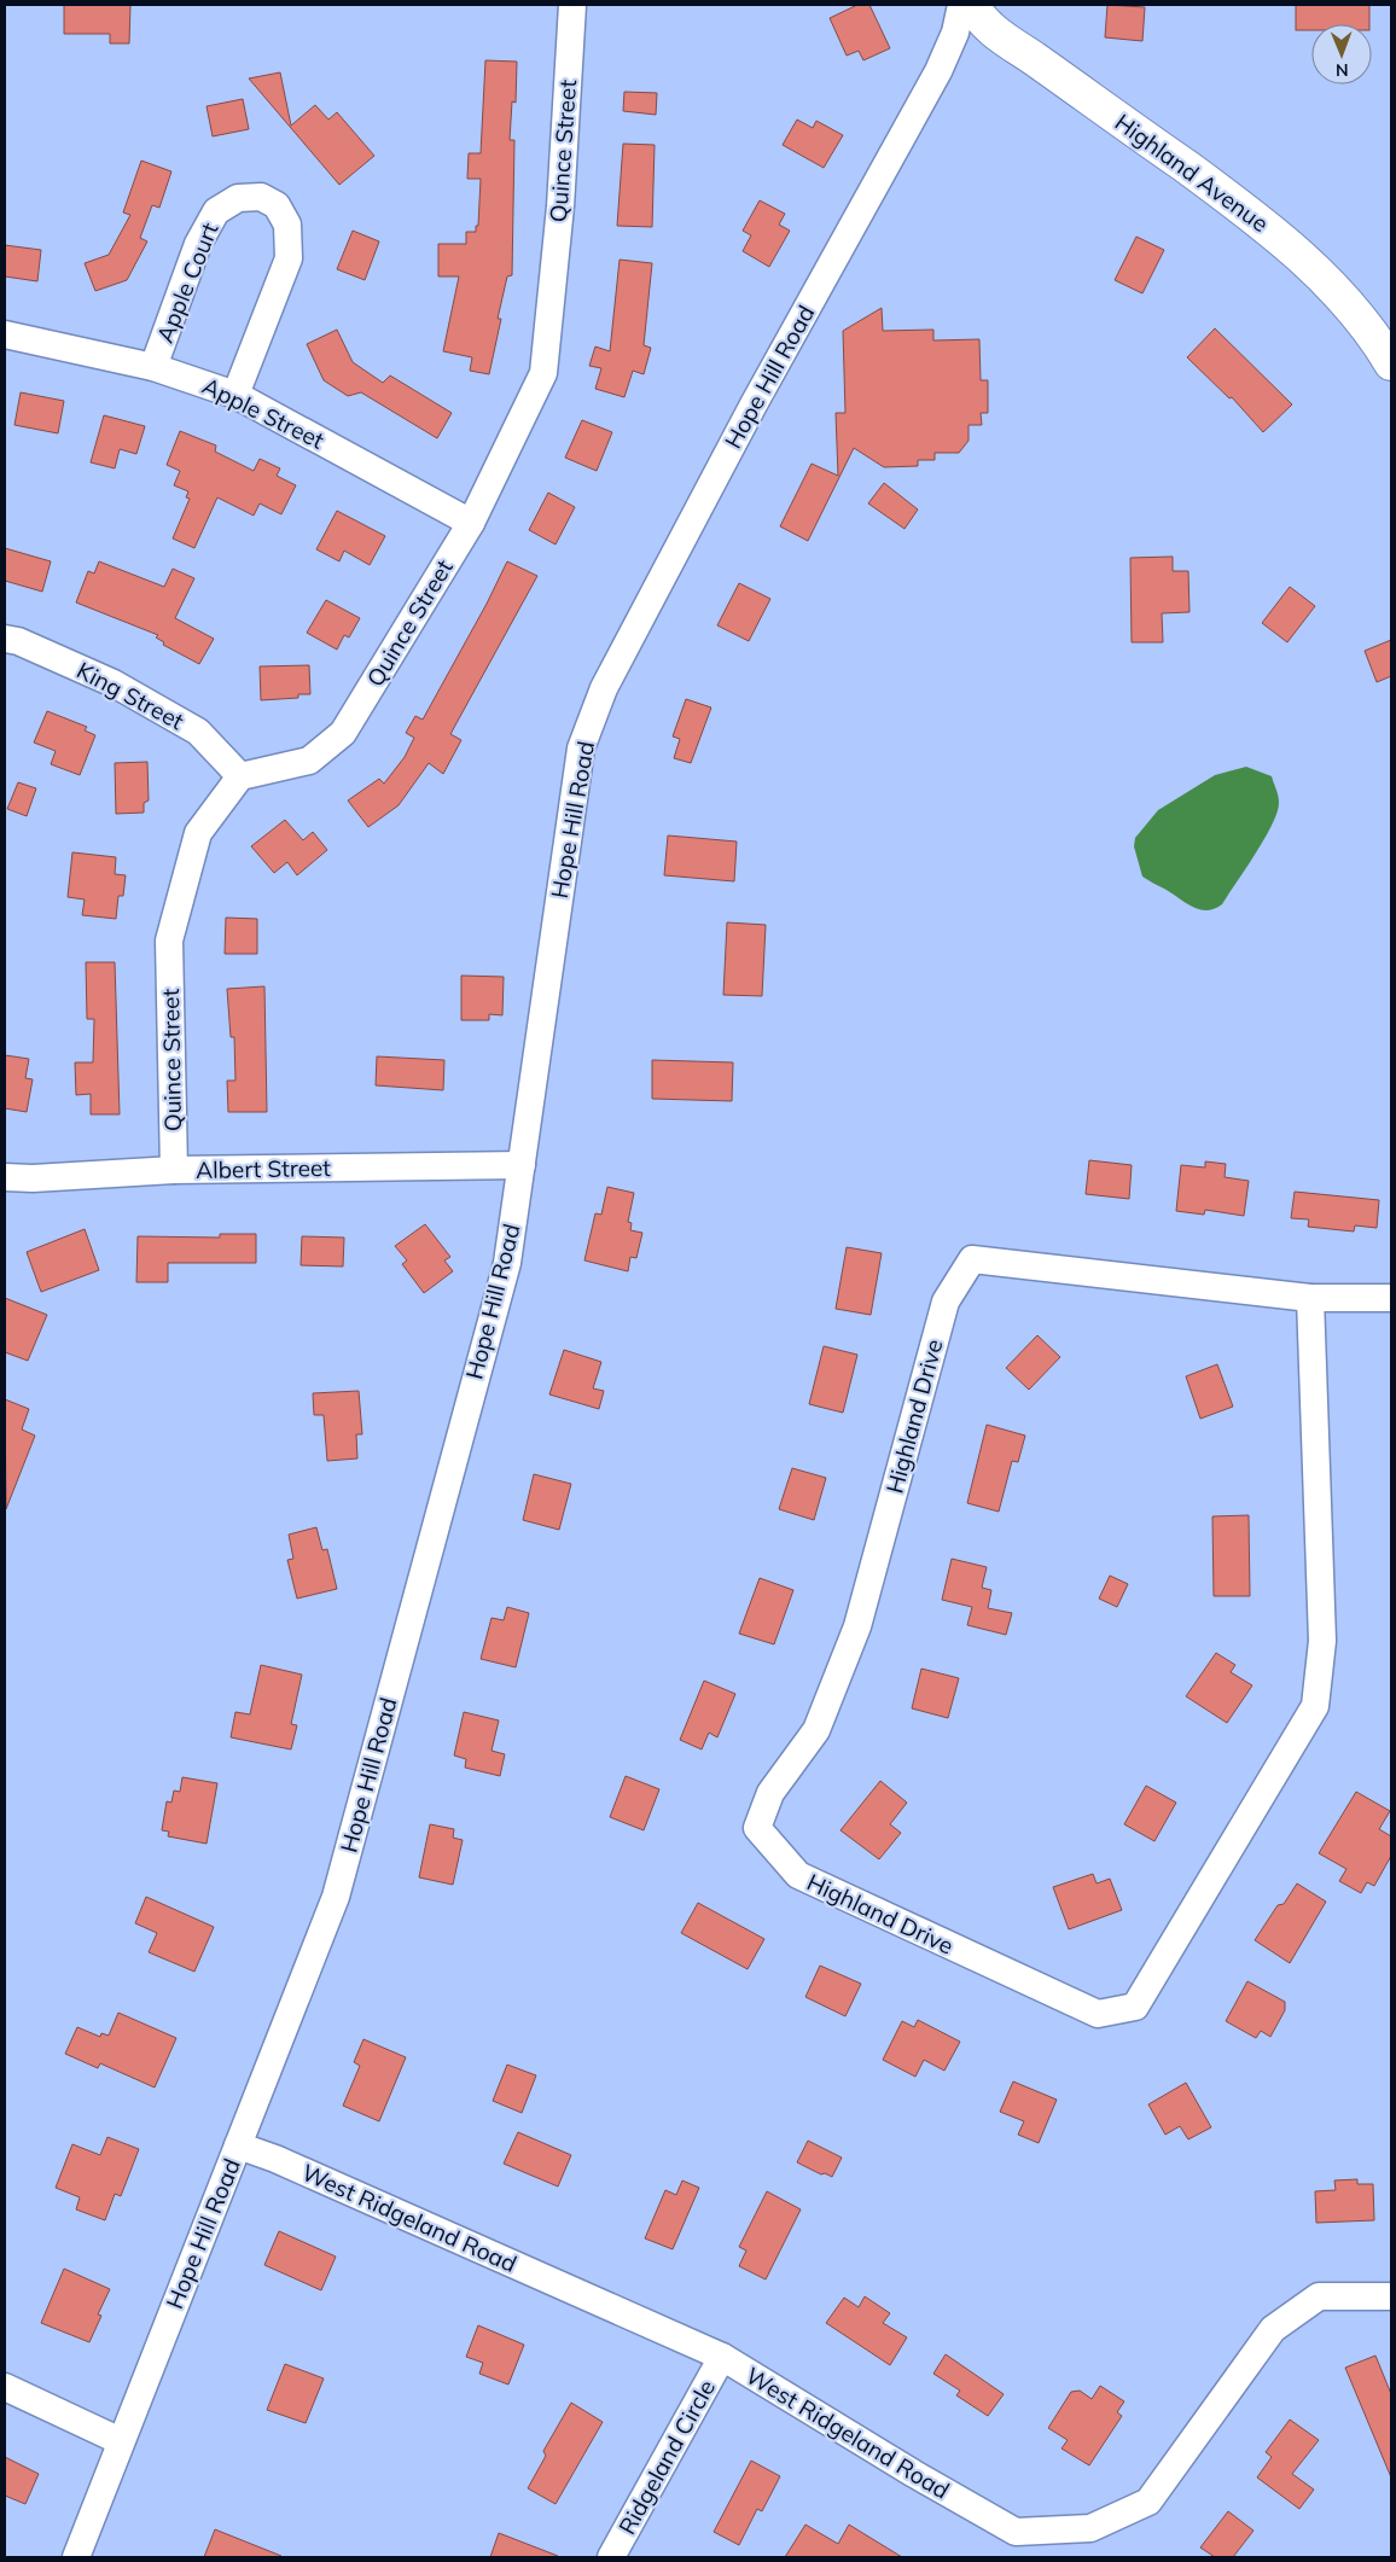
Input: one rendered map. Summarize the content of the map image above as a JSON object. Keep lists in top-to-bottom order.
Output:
{
  "streets": {
    "street": [
      "Quince Street",
      "Highland Avenue",
      "Apple Court",
      "Hope Hill Road",
      "Apple Street",
      "King Street",
      "Albert Street",
      "Highland Drive",
      "West Ridgeland Road",
      "Ridgeland Circle"
    ]
  },
  "crossings": [
    ["Quince Street", "Apple Street"],
    ["Quince Street", "King Street"],
    ["Quince Street", "Albert Street"],
    ["Apple Court", "Apple Street"],
    ["Hope Hill Road", "Albert Street"],
    ["Hope Hill Road", "West Ridgeland Road"],
    ["West Ridgeland Road", "Ridgeland Circle"]
  ],
  "north": "bottom"
}
